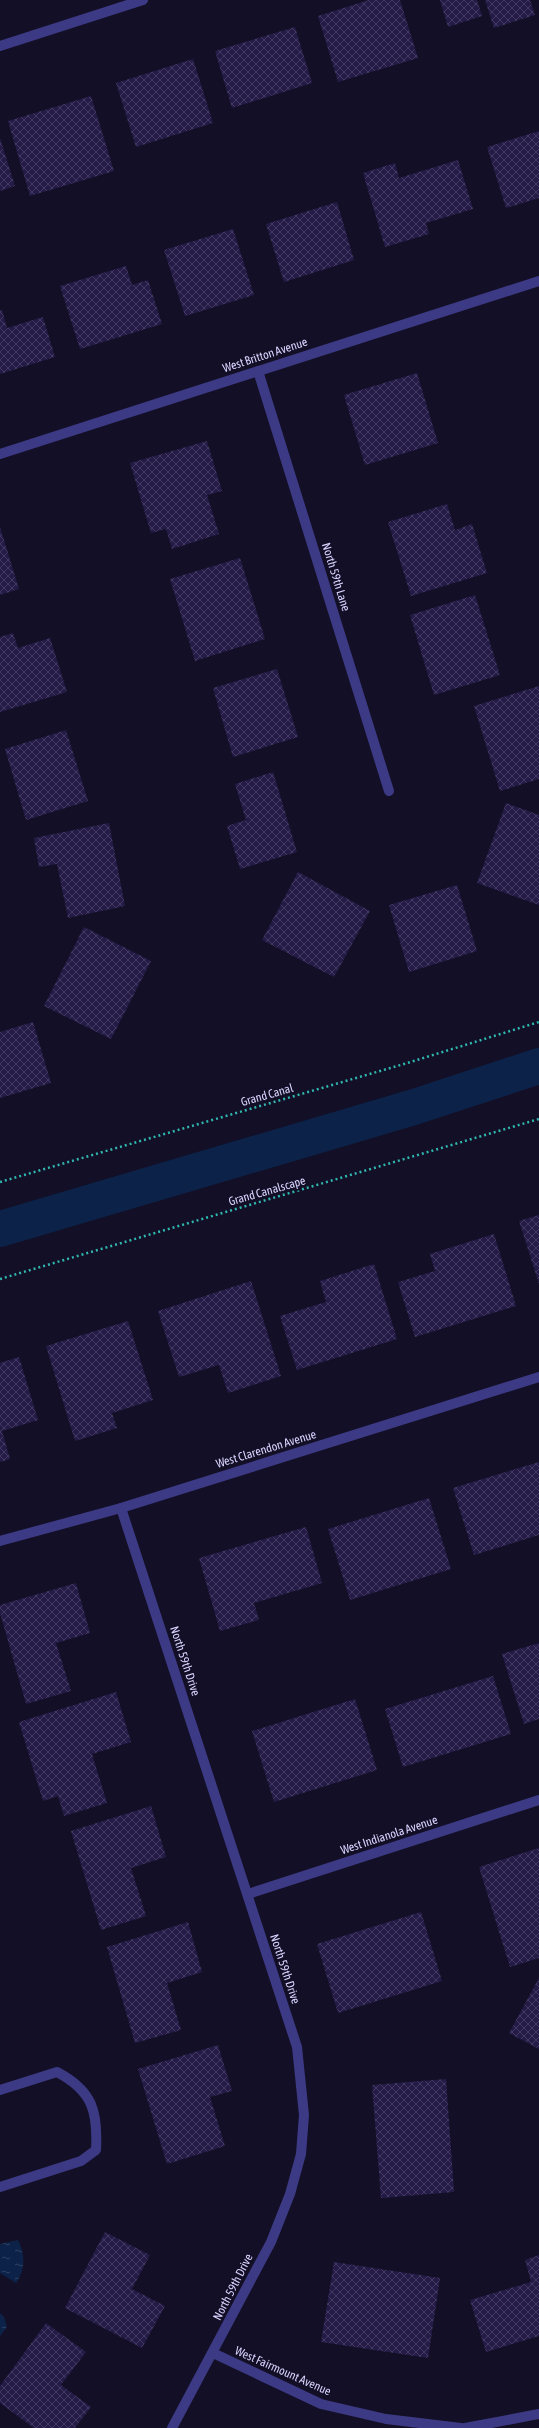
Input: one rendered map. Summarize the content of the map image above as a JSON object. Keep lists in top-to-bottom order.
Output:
{
  "streets": {
    "street": [
      "West Britton Avenue",
      "North 59th Lane",
      "West Clarendon Avenue",
      "North 59th Drive",
      "West Indianola Avenue",
      "West Fairmount Avenue"
    ],
    "path": ["Grand Canal", "Grand Canalscape"]
  },
  "crossings": [
    ["West Britton Avenue", "North 59th Lane"],
    ["West Clarendon Avenue", "North 59th Drive"],
    ["North 59th Drive", "West Indianola Avenue"],
    ["North 59th Drive", "West Fairmount Avenue"]
  ]
}
